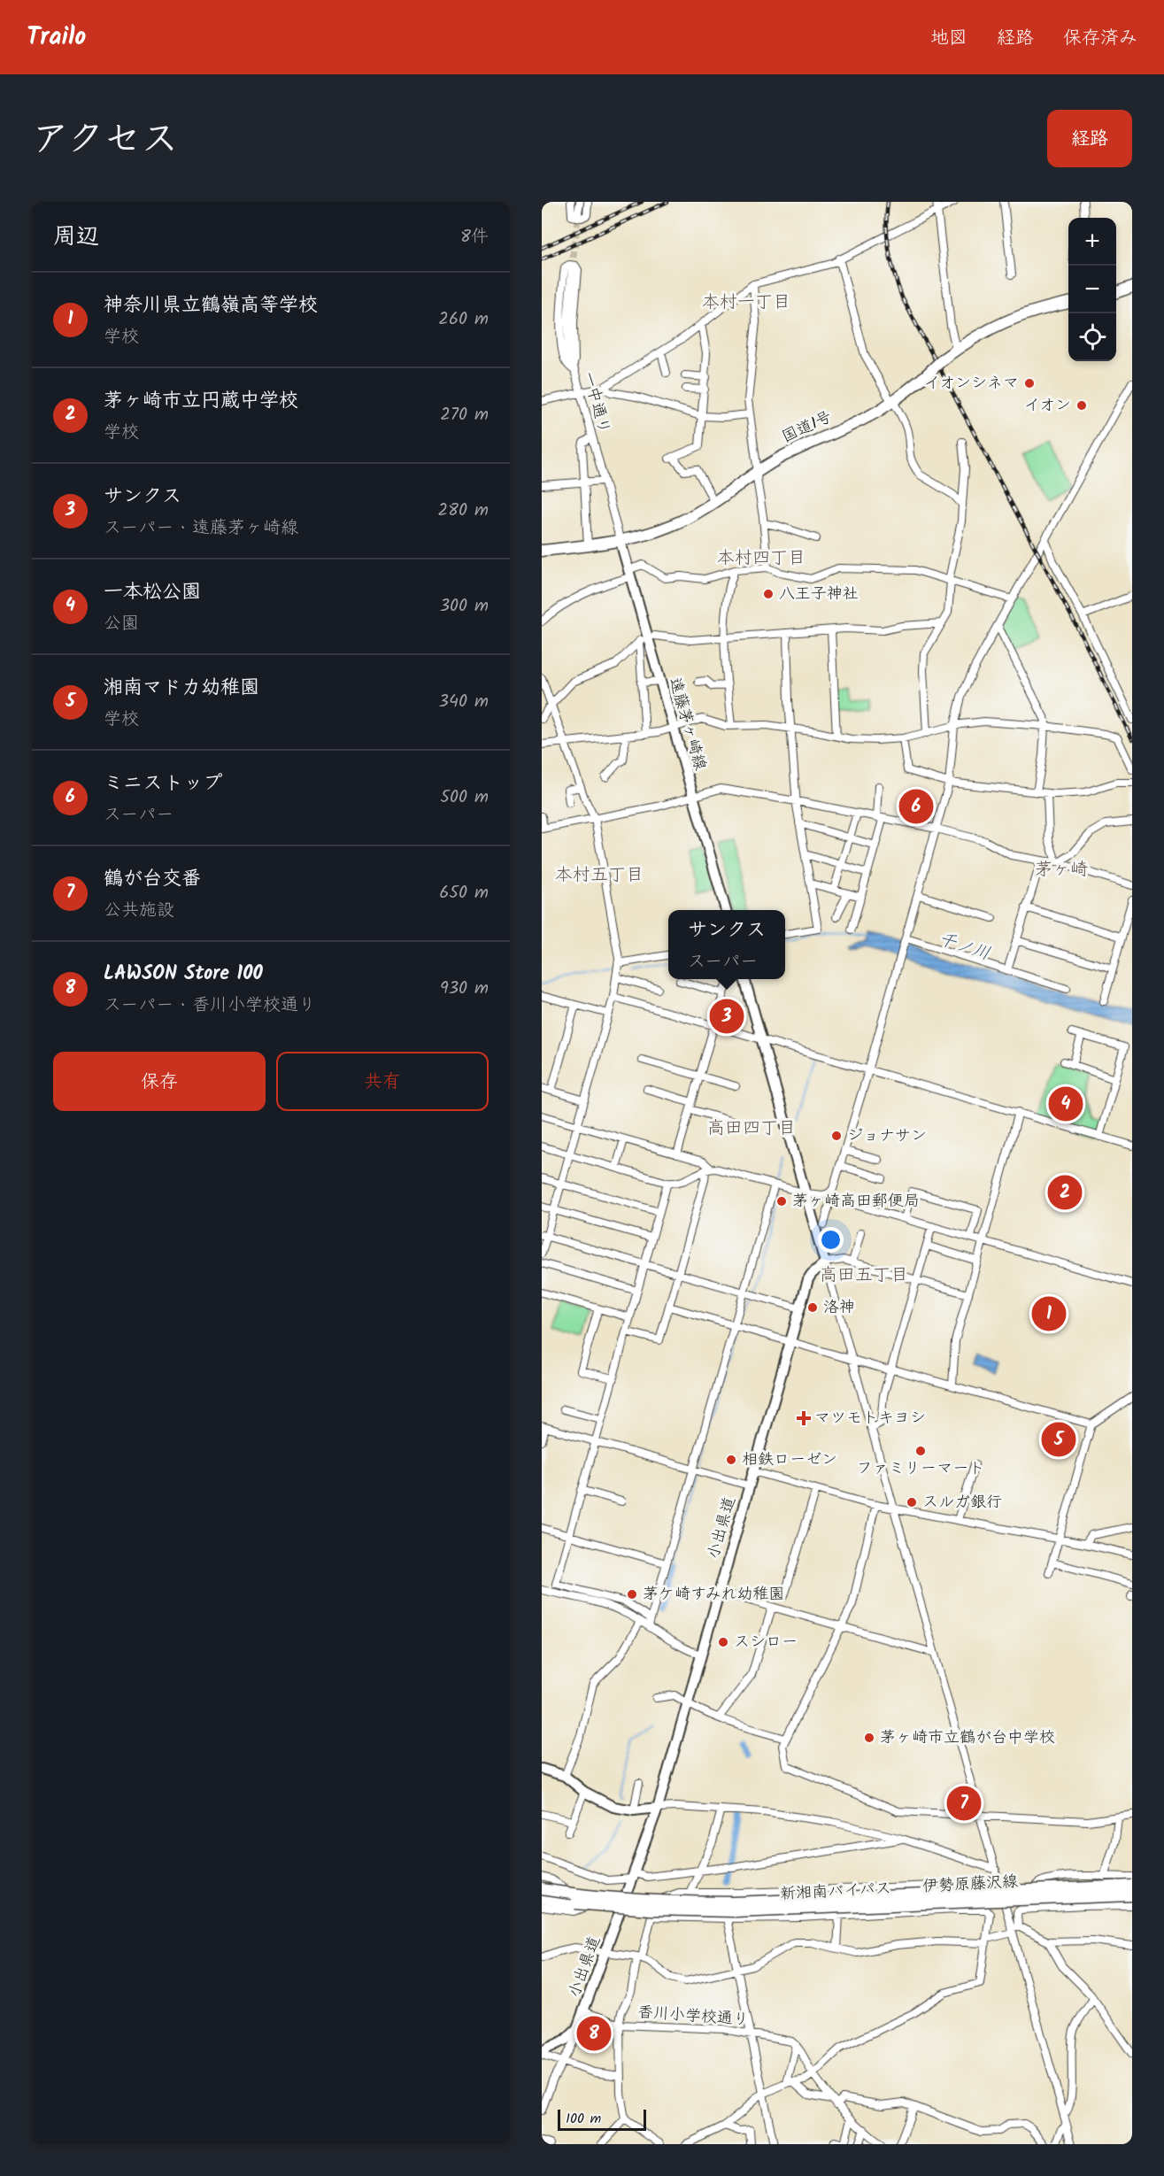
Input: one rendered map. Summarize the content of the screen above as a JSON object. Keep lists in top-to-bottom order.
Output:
{
  "streets": {
    "highway": ["国道1号", "新湘南バイパス"],
    "main road": ["遠藤茅ヶ崎線", "小出県道", "伊勢原藤沢線"],
    "street": ["一中通り", "香川小学校通り"]
  },
  "crossings": [
    ["一中通り", "国道1号"],
    ["一中通り", "遠藤茅ヶ崎線"],
    ["国道1号", "遠藤茅ヶ崎線"],
    ["小出県道", "伊勢原藤沢線"],
    ["小出県道", "香川小学校通り"],
    ["伊勢原藤沢線", "新湘南バイパス"]
  ],
  "districts": [
    "本村一丁目",
    "本村四丁目",
    "茅ヶ崎",
    "本村五丁目",
    "高田四丁目",
    "高田五丁目"
  ],
  "water": ["千ノ川"],
  "places": {
    "other": [
      "イオンシネマ",
      "イオン",
      "八王子神社",
      "ジョナサン",
      "茅ヶ崎高田郵便局",
      "洛神",
      "ファミリーマート",
      "相鉄ローゼン",
      "スルガ銀行",
      "茅ケ崎すみれ幼稚園",
      "スシロー",
      "茅ヶ崎市立鶴が台中学校"
    ],
    "health": ["マツモトキヨシ"]
  },
  "scale_bar": "100 m",
  "page": {
    "header": "Trailo",
    "nav": ["地図", "経路", "保存済み"],
    "title": "アクセス",
    "buttons": [
      "経路",
      ["保存", "共有"]
    ],
    "heading": ["周辺", "8件"],
    "map_buttons": ["+", "−"],
    "list": [
      {
        "mark": "1",
        "name": "神奈川県立鶴嶺高等学校",
        "note": "学校",
        "value": "260 m"
      },
      {
        "mark": "2",
        "name": "茅ヶ崎市立円蔵中学校",
        "note": "学校",
        "value": "270 m"
      },
      {
        "mark": "3",
        "name": "サンクス",
        "note": "スーパー · 遠藤茅ヶ崎線",
        "value": "280 m"
      },
      {
        "mark": "4",
        "name": "一本松公園",
        "note": "公園",
        "value": "300 m"
      },
      {
        "mark": "5",
        "name": "湘南マドカ幼稚園",
        "note": "学校",
        "value": "340 m"
      },
      {
        "mark": "6",
        "name": "ミニストップ",
        "note": "スーパー",
        "value": "500 m"
      },
      {
        "mark": "7",
        "name": "鶴が台交番",
        "note": "公共施設",
        "value": "650 m"
      },
      {
        "mark": "8",
        "name": "LAWSON Store 100",
        "note": "スーパー · 香川小学校通り",
        "value": "930 m"
      }
    ],
    "pins": [
      "6",
      "3",
      "4",
      "2",
      "1",
      "5",
      "7",
      "8"
    ],
    "popup": ["サンクス", "スーパー"],
    "scale": "100 m"
  }
}
